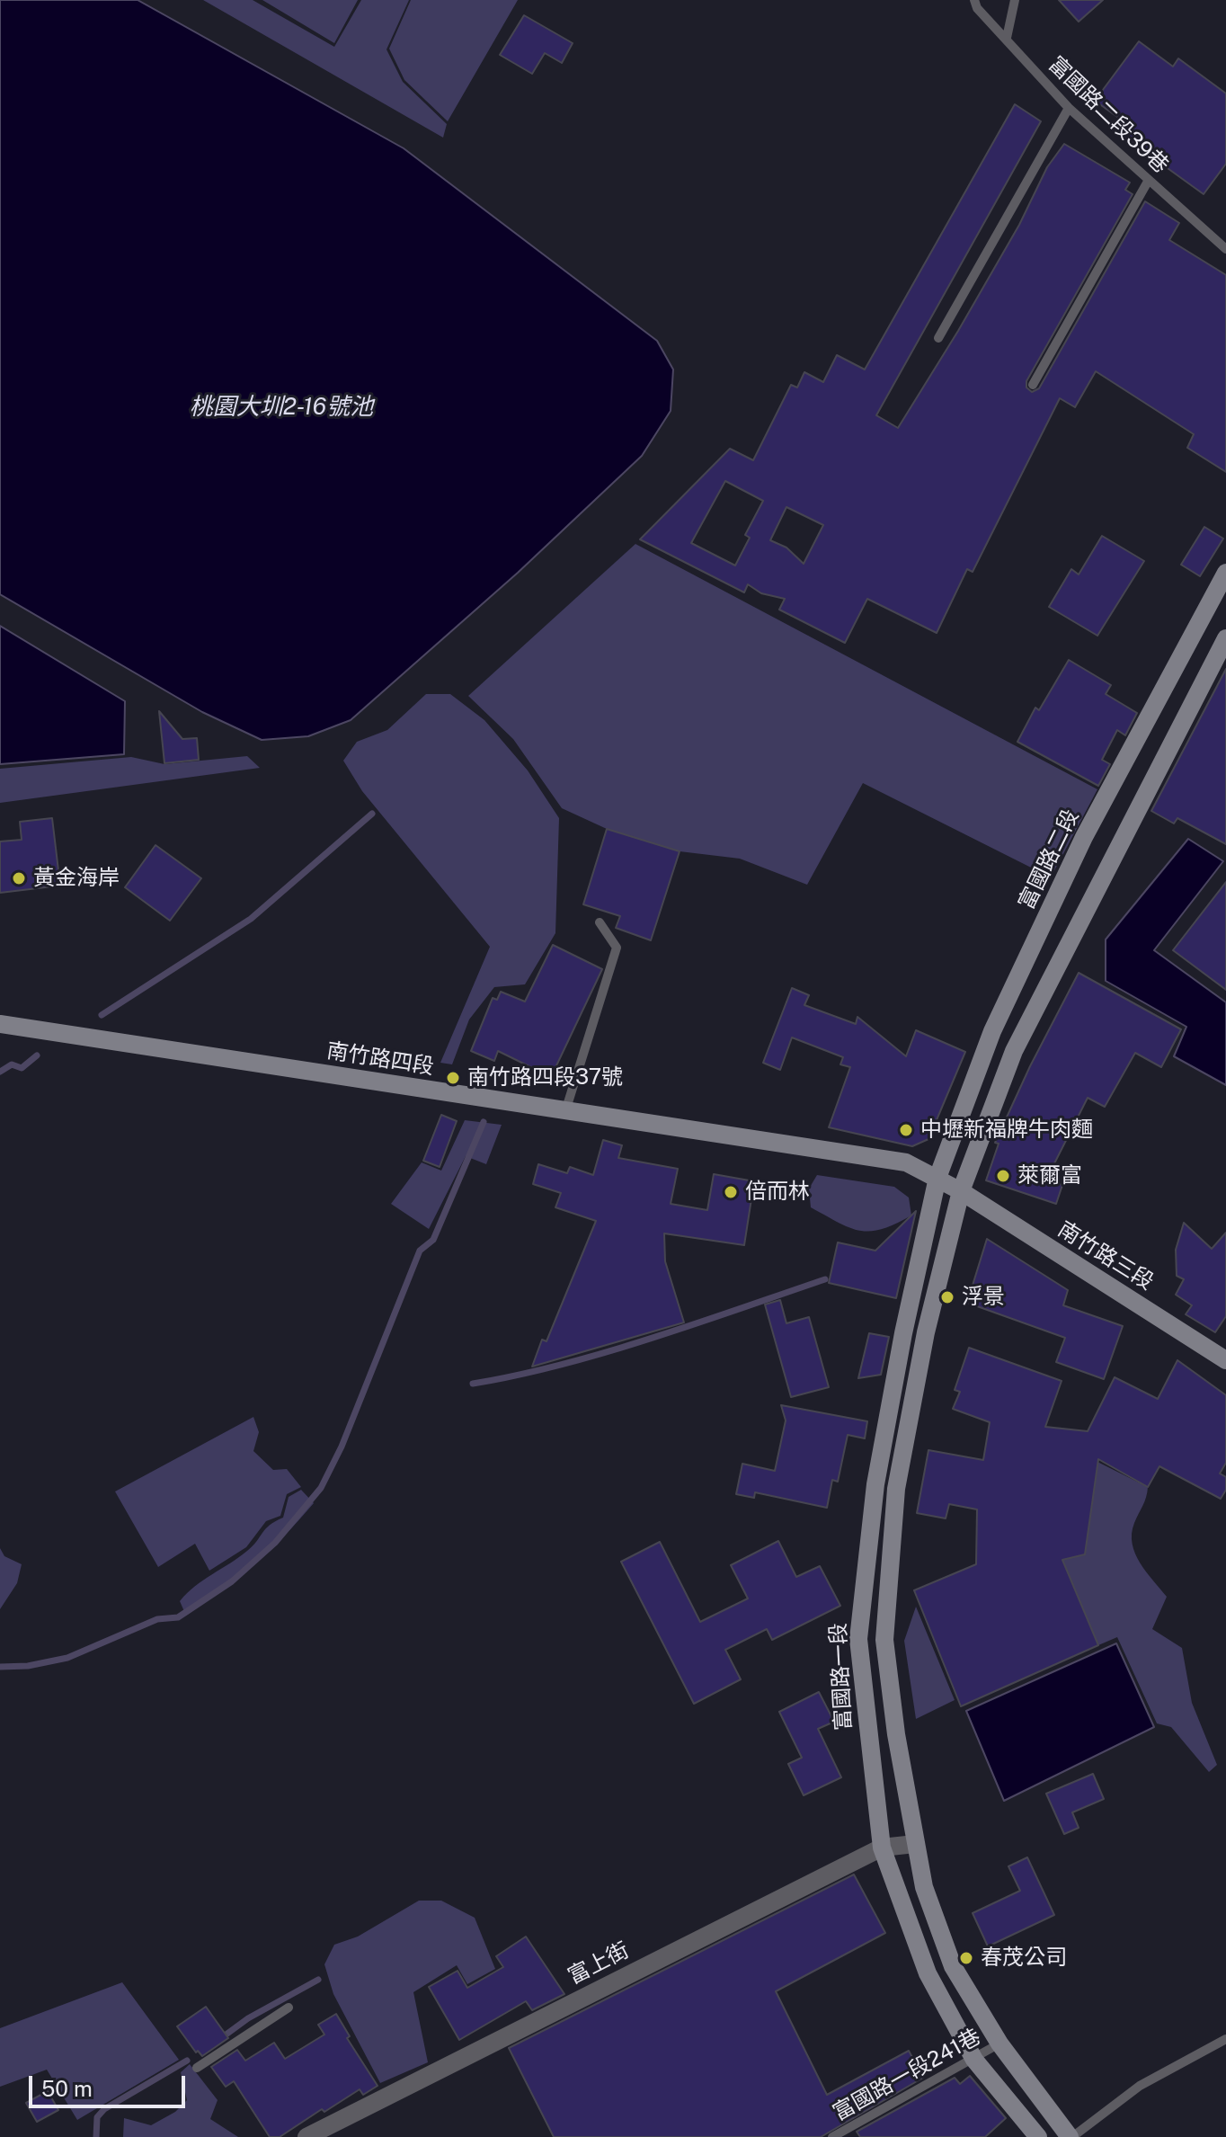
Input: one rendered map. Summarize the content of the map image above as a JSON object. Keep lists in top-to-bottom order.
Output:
{
  "streets": {
    "street": [
      "富國路二段",
      "南竹路四段",
      "南竹路三段",
      "富國路一段",
      "富上街"
    ],
    "lane": ["富國路二段39巷", "富國路一段241巷"]
  },
  "crossings": [
    ["富國路二段", "南竹路四段"],
    ["富國路二段", "富國路一段"],
    ["南竹路四段", "南竹路三段"],
    ["南竹路四段", "富國路一段"],
    ["南竹路三段", "富國路一段"],
    ["富國路一段", "富上街"],
    ["富國路一段", "富國路一段241巷"]
  ],
  "water": ["桃園大圳2-16號池"],
  "places": [
    "黃金海岸",
    "南竹路四段37號",
    "中壢新福牌牛肉麵",
    "萊爾富",
    "倍而林",
    "浮景",
    "春茂公司"
  ],
  "scale_bar": "50 m"
}
